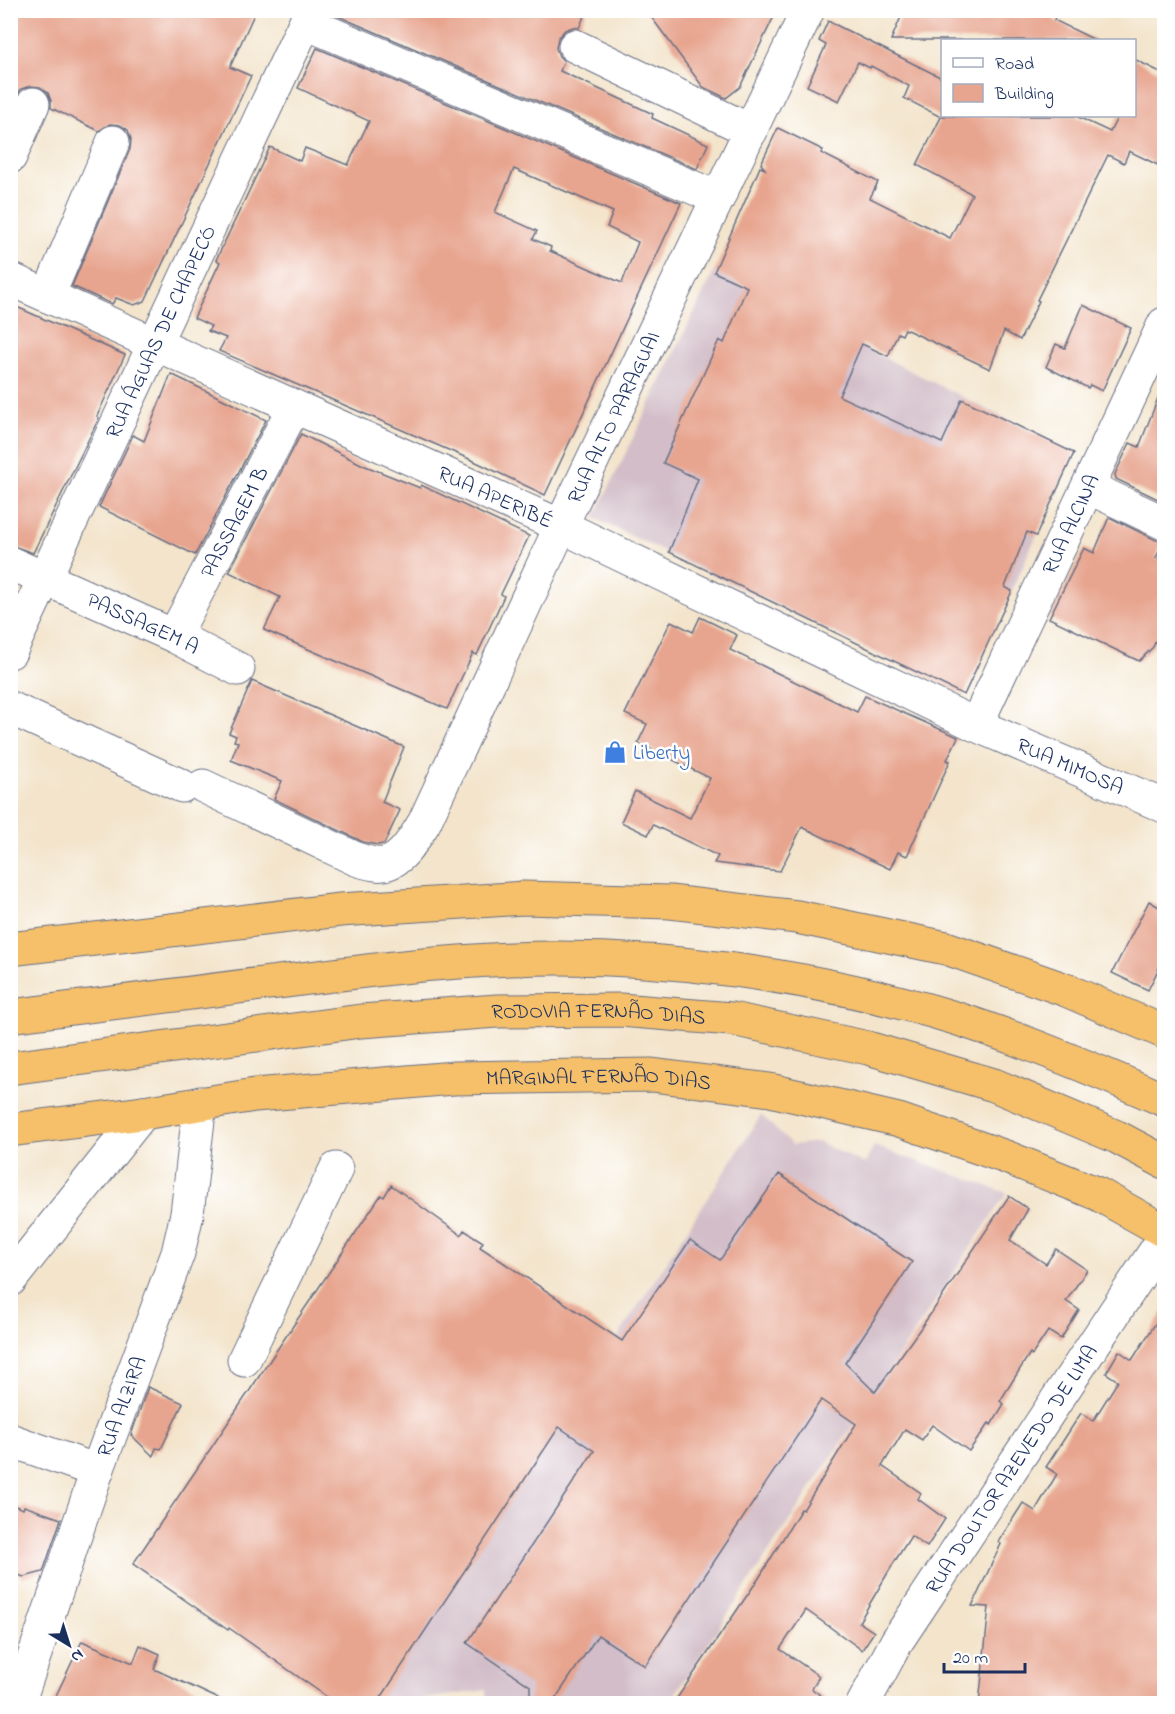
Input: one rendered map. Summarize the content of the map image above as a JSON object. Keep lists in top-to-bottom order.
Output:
{
  "streets": {
    "highway": ["RODOVIA FERNÃO DIAS", "MARGINAL FERNÃO DIAS"],
    "street": [
      "RUA ÁGUAS DE CHAPECÓ",
      "RUA ALTO PARAGUAI",
      "RUA APERIBÉ",
      "PASSAGEM B",
      "RUA ALCINA",
      "PASSAGEM A",
      "RUA MIMOSA",
      "RUA ALZIRA",
      "RUA DOUTOR AZEVEDO DE LIMA"
    ]
  },
  "crossings": [
    ["RUA ÁGUAS DE CHAPECÓ", "RUA APERIBÉ"],
    ["RUA ÁGUAS DE CHAPECÓ", "PASSAGEM A"],
    ["RUA ALTO PARAGUAI", "RUA APERIBÉ"],
    ["RUA APERIBÉ", "PASSAGEM B"],
    ["RUA APERIBÉ", "RUA ALCINA"],
    ["RUA APERIBÉ", "RUA MIMOSA"],
    ["PASSAGEM B", "PASSAGEM A"],
    ["RUA ALCINA", "RUA MIMOSA"],
    ["MARGINAL FERNÃO DIAS", "RUA ALZIRA"]
  ],
  "places": {
    "shop": ["Liberty"]
  },
  "legend": ["Road", "Building"],
  "scale_bar": "20 m",
  "north": "bottom right"
}
